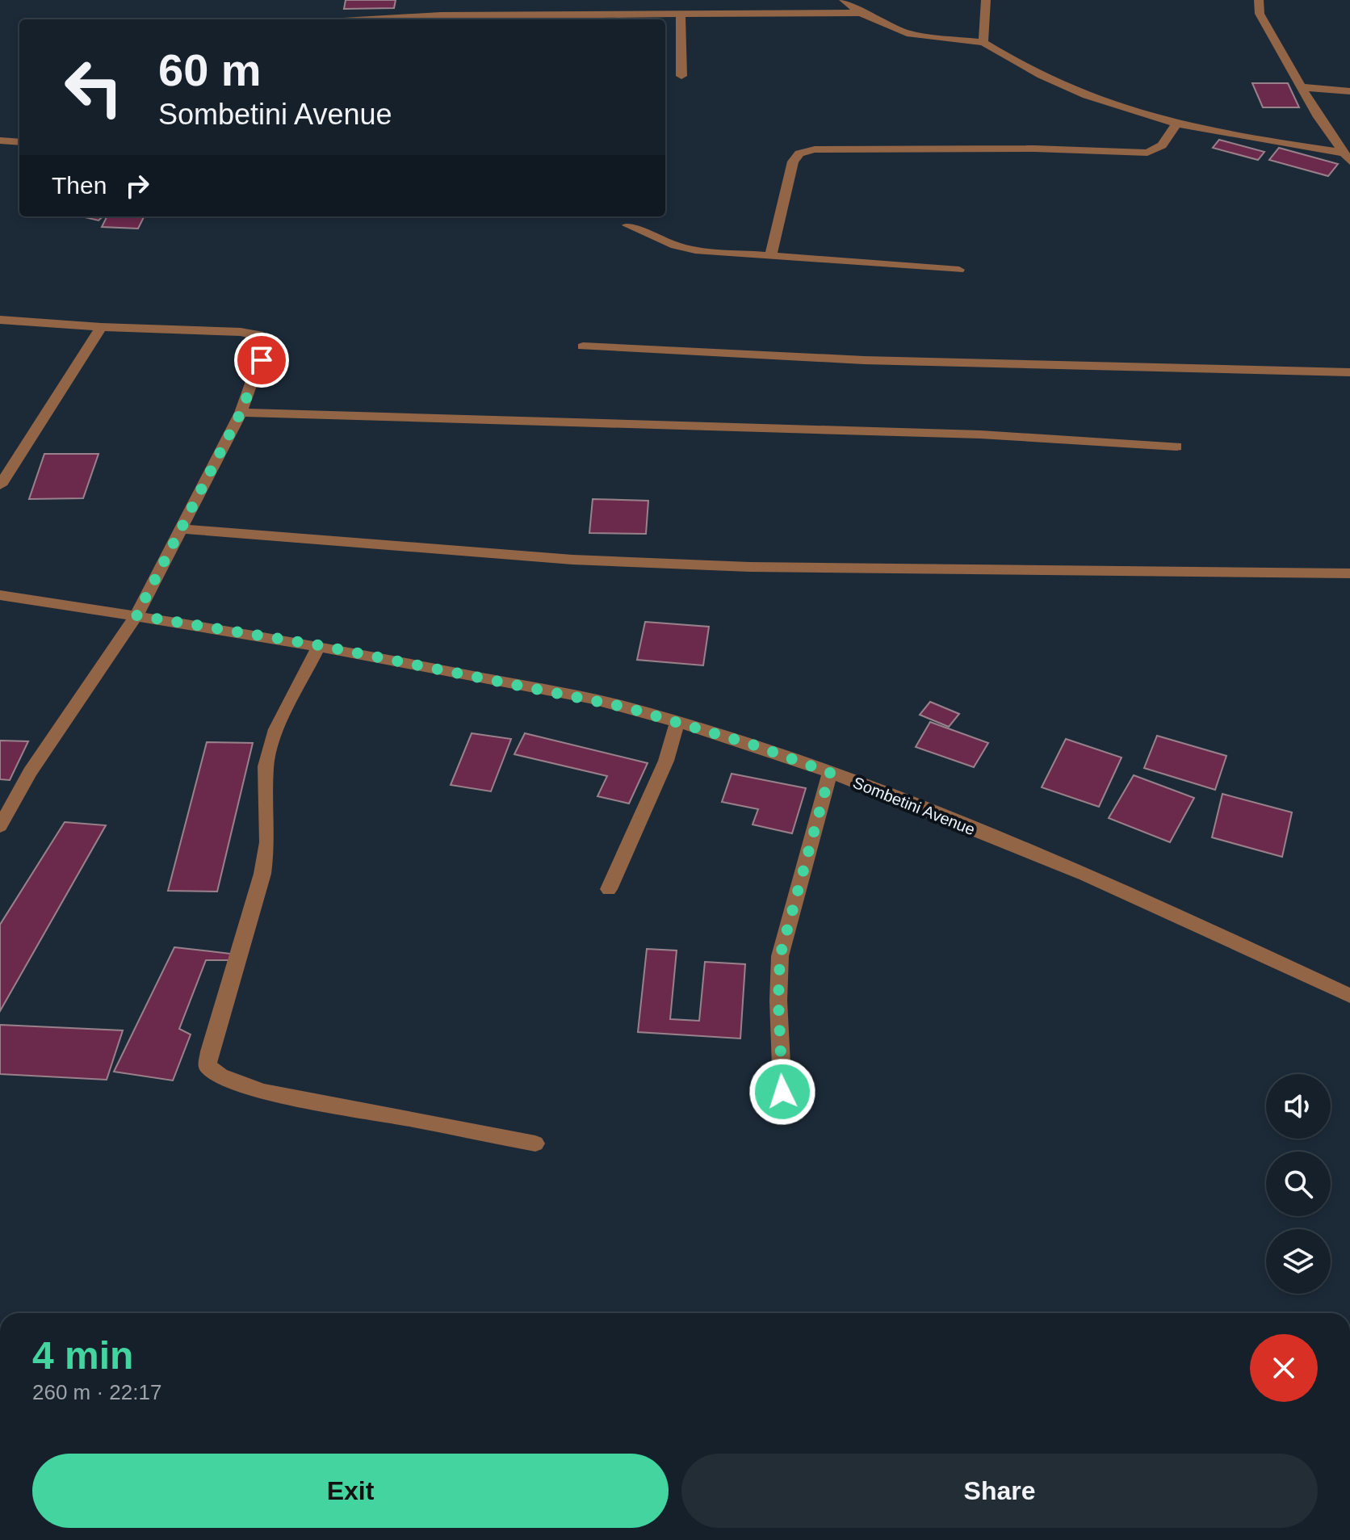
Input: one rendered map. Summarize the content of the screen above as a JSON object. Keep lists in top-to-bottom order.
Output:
{
  "streets": {
    "street": ["Sombetini Avenue"]
  },
  "page": {
    "turn": ["60 m", "Sombetini Avenue"],
    "then": "Then",
    "heading": ["4 min", "260 m · 22:17"],
    "buttons": ["Exit", "Share"]
  }
}
